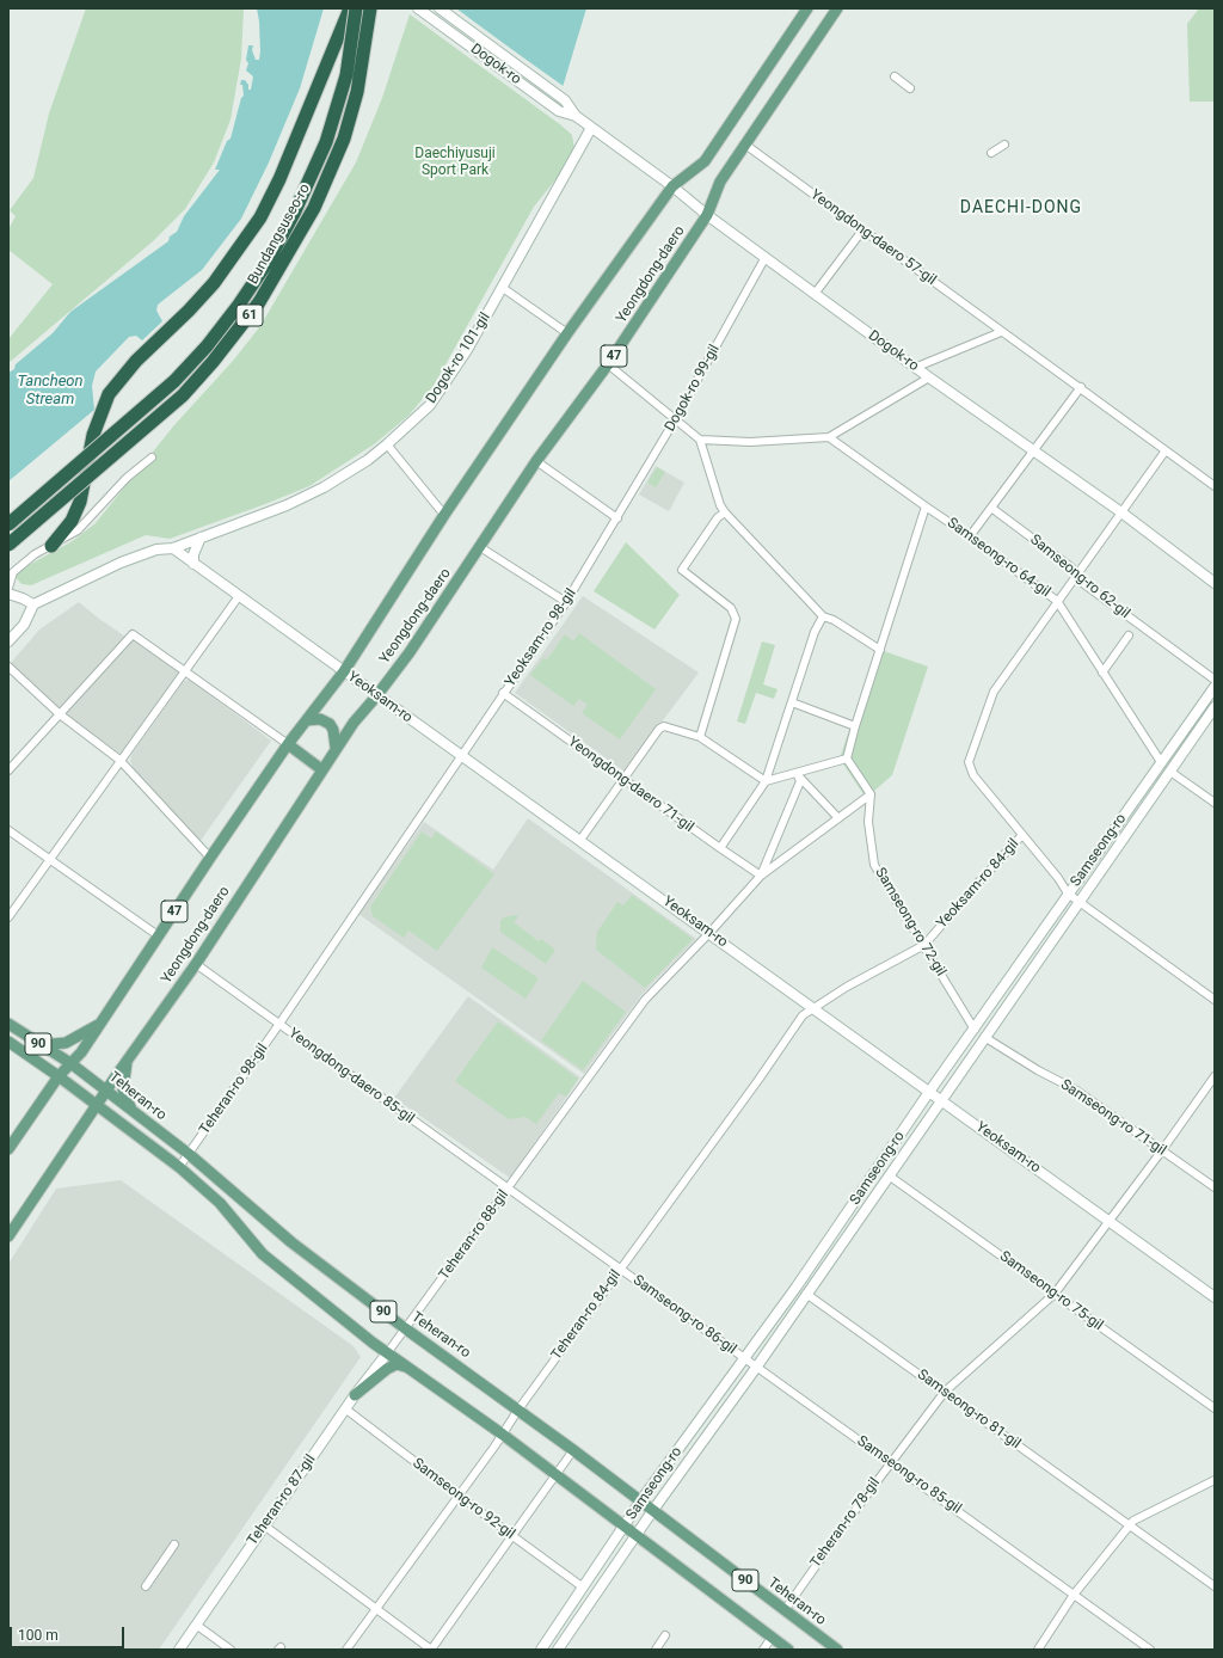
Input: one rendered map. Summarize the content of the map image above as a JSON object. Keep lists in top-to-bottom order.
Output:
{
  "streets": {
    "highway": ["Bundangsuseo-ro", "61"],
    "main road": [
      "Dogok-ro",
      "Yeongdong-daero",
      "47",
      "Dogok-ro 101-gil",
      "Yeoksam-ro",
      "Samseong-ro",
      "90",
      "Teheran-ro",
      "Teheran-ro 87-gil"
    ],
    "street": [
      "Yeongdong-daero 57-gil",
      "Dogok-ro 99-gil",
      "Samseong-ro 64-gil",
      "Samseong-ro 62-gil",
      "Yeoksam-ro 98-gil",
      "Yeongdong-daero 71-gil",
      "Yeoksam-ro 84-gil",
      "Samseong-ro 72-gil",
      "Yeongdong-daero 85-gil",
      "Teheran-ro 98-gil",
      "Samseong-ro 71-gil",
      "Teheran-ro 88-gil",
      "Samseong-ro 75-gil",
      "Teheran-ro 84-gil",
      "Samseong-ro 86-gil",
      "Samseong-ro 81-gil",
      "Samseong-ro 85-gil",
      "Samseong-ro 92-gil",
      "Teheran-ro 78-gil"
    ]
  },
  "crossings": [
    ["Dogok-ro", "Yeongdong-daero"],
    ["Dogok-ro", "Dogok-ro 101-gil"],
    ["Dogok-ro", "Dogok-ro 99-gil"],
    ["Yeongdong-daero 57-gil", "Yeongdong-daero"],
    ["Yeongdong-daero", "Yeoksam-ro"],
    ["Yeongdong-daero", "90"],
    ["Yeongdong-daero", "Yeongdong-daero 85-gil"],
    ["Yeongdong-daero", "Teheran-ro"],
    ["Dogok-ro 101-gil", "Yeoksam-ro"],
    ["Dogok-ro 99-gil", "Yeoksam-ro 98-gil"],
    ["Samseong-ro 64-gil", "Samseong-ro"],
    ["Yeoksam-ro 98-gil", "Yeoksam-ro"],
    ["Yeoksam-ro 98-gil", "Yeongdong-daero 71-gil"],
    ["Yeoksam-ro 98-gil", "Teheran-ro 98-gil"],
    ["Yeoksam-ro", "Samseong-ro"],
    ["Yeoksam-ro", "Yeoksam-ro 84-gil"],
    ["Yeoksam-ro", "Teheran-ro 88-gil"],
    ["Yeoksam-ro", "Teheran-ro 84-gil"],
    ["Yeoksam-ro", "Teheran-ro 78-gil"],
    ["Yeongdong-daero 71-gil", "Teheran-ro 88-gil"],
    ["Samseong-ro", "Samseong-ro 72-gil"],
    ["Samseong-ro", "90"],
    ["Samseong-ro", "Teheran-ro"],
    ["Samseong-ro", "Samseong-ro 71-gil"],
    ["Samseong-ro", "Samseong-ro 75-gil"],
    ["Samseong-ro", "Samseong-ro 86-gil"],
    ["Samseong-ro", "Samseong-ro 81-gil"],
    ["Samseong-ro", "Samseong-ro 85-gil"],
    ["Samseong-ro", "Samseong-ro 92-gil"],
    ["Yeoksam-ro 84-gil", "Samseong-ro 72-gil"],
    ["Yeoksam-ro 84-gil", "Teheran-ro 84-gil"],
    ["90", "Teheran-ro 98-gil"],
    ["90", "Teheran-ro 88-gil"],
    ["90", "Teheran-ro 84-gil"],
    ["90", "Teheran-ro 87-gil"],
    ["Yeongdong-daero 85-gil", "Teheran-ro 98-gil"],
    ["Yeongdong-daero 85-gil", "Teheran-ro 88-gil"],
    ["Yeongdong-daero 85-gil", "Samseong-ro 86-gil"],
    ["Teheran-ro 98-gil", "Teheran-ro"],
    ["Teheran-ro", "Teheran-ro 88-gil"],
    ["Teheran-ro", "Teheran-ro 84-gil"],
    ["Teheran-ro", "Teheran-ro 78-gil"],
    ["Samseong-ro 71-gil", "Teheran-ro 78-gil"],
    ["Teheran-ro 88-gil", "Samseong-ro 86-gil"],
    ["Teheran-ro 88-gil", "Teheran-ro 87-gil"],
    ["Samseong-ro 75-gil", "Teheran-ro 78-gil"],
    ["Teheran-ro 84-gil", "Samseong-ro 86-gil"],
    ["Teheran-ro 84-gil", "Samseong-ro 92-gil"],
    ["Samseong-ro 86-gil", "Samseong-ro 85-gil"],
    ["Samseong-ro 81-gil", "Teheran-ro 78-gil"],
    ["Samseong-ro 85-gil", "Teheran-ro 78-gil"],
    ["Samseong-ro 92-gil", "Teheran-ro 87-gil"]
  ],
  "districts": ["DAECHI-DONG"],
  "water": ["Tancheon Stream"],
  "parks": ["Daechiyusuji Sport Park"],
  "scale_bar": "100 m"
}
